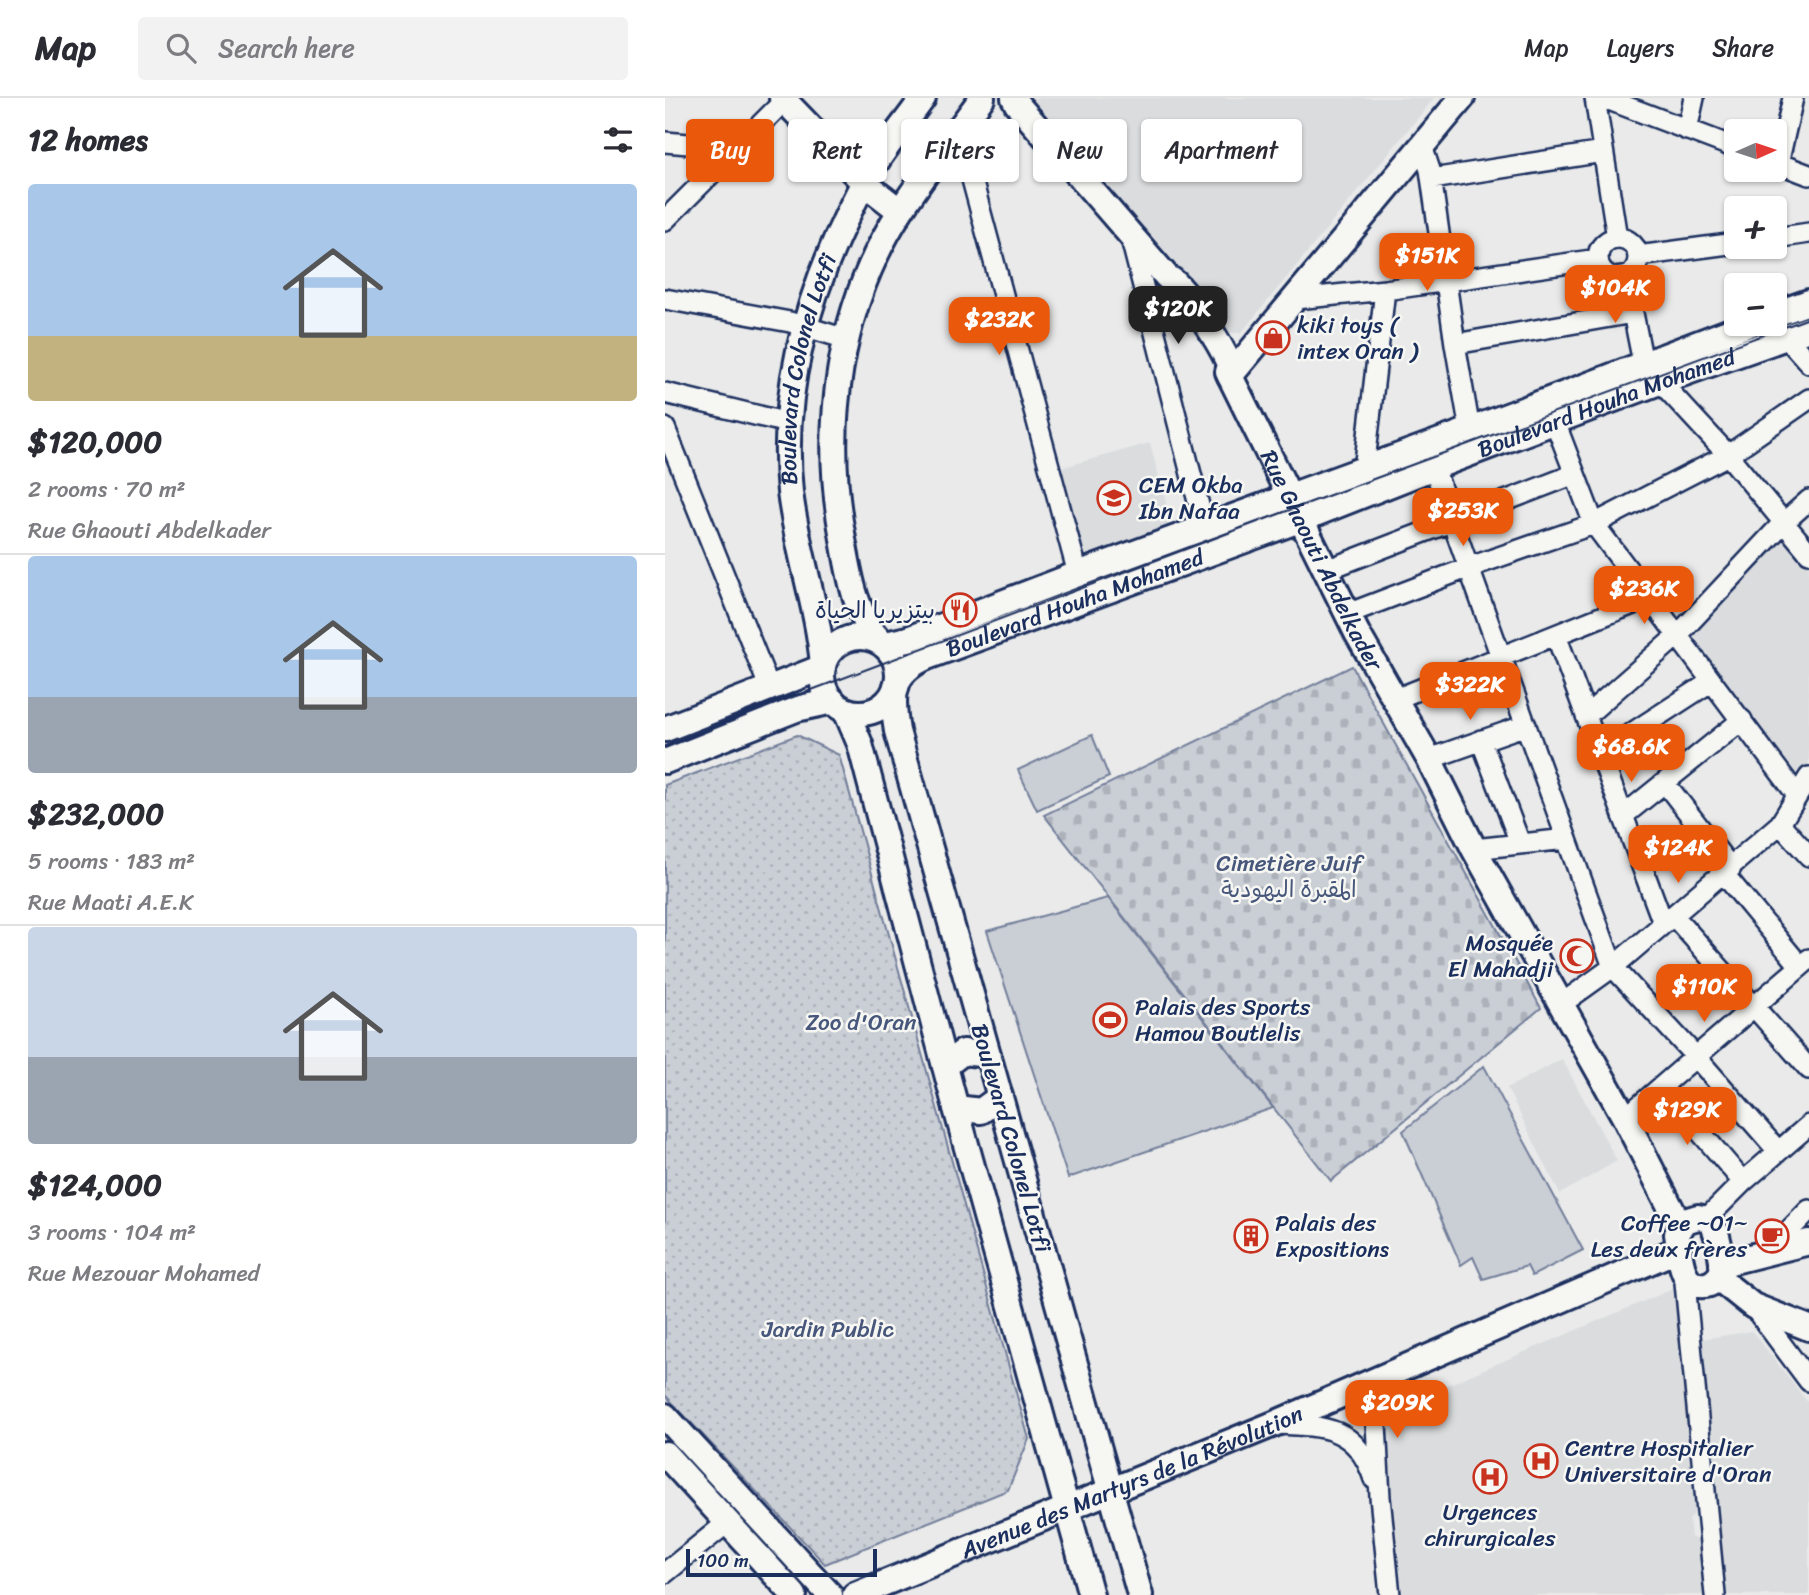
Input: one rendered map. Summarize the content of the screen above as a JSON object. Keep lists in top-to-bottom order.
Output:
{
  "streets": {
    "main road": [
      "Boulevard Colonel Lotfi",
      "Boulevard Houha Mohamed",
      "Rue Ghaouti Abdelkader",
      "Avenue des Martyrs de la Révolution"
    ]
  },
  "crossings": [
    ["Boulevard Colonel Lotfi", "Boulevard Houha Mohamed"],
    ["Boulevard Colonel Lotfi", "Avenue des Martyrs de la Révolution"],
    ["Boulevard Houha Mohamed", "Rue Ghaouti Abdelkader"],
    ["Rue Ghaouti Abdelkader", "Avenue des Martyrs de la Révolution"]
  ],
  "parks": ["Cimetière Juif المقبرة اليهودية", "Zoo d'Oran", "Jardin Public"],
  "places": {
    "shop": ["kiki toys ( intex Oran )"],
    "school or university": ["CEM Okba Ibn Nafaa"],
    "restaurant": ["بيتزيريا الحياة"],
    "mosque": ["Mosquée El Mahadji"],
    "sports": ["Palais des Sports Hamou Boutlelis"],
    "building": ["Palais des Expositions"],
    "cafe": ["Coffee ~01~ Les deux frères"],
    "hospital": ["Centre Hospitalier Universitaire d'Oran", "Urgences chirurgicales"]
  },
  "scale_bar": "100 m",
  "north": "right",
  "page": {
    "header": "Map",
    "search": "Search here",
    "nav": ["Map", "Layers", "Share"],
    "heading": "12 homes",
    "map_buttons": ["+", "−"],
    "chip": [
      "Buy",
      "Rent",
      "Filters",
      "New",
      "Apartment"
    ],
    "list": [
      {
        "name": "$120,000",
        "note": "2 rooms · 70 m² · Rue Ghaouti Abdelkader"
      },
      {
        "name": "$232,000",
        "note": "5 rooms · 183 m² · Rue Maati A.E.K"
      },
      {
        "name": "$124,000",
        "note": "3 rooms · 104 m² · Rue Mezouar Mohamed"
      }
    ],
    "price": [
      "$151K",
      "$104K",
      "$120K",
      "$232K",
      "$253K",
      "$236K",
      "$322K",
      "$68.6K",
      "$124K",
      "$110K",
      "$129K",
      "$209K"
    ],
    "scale": "100 m"
  }
}
